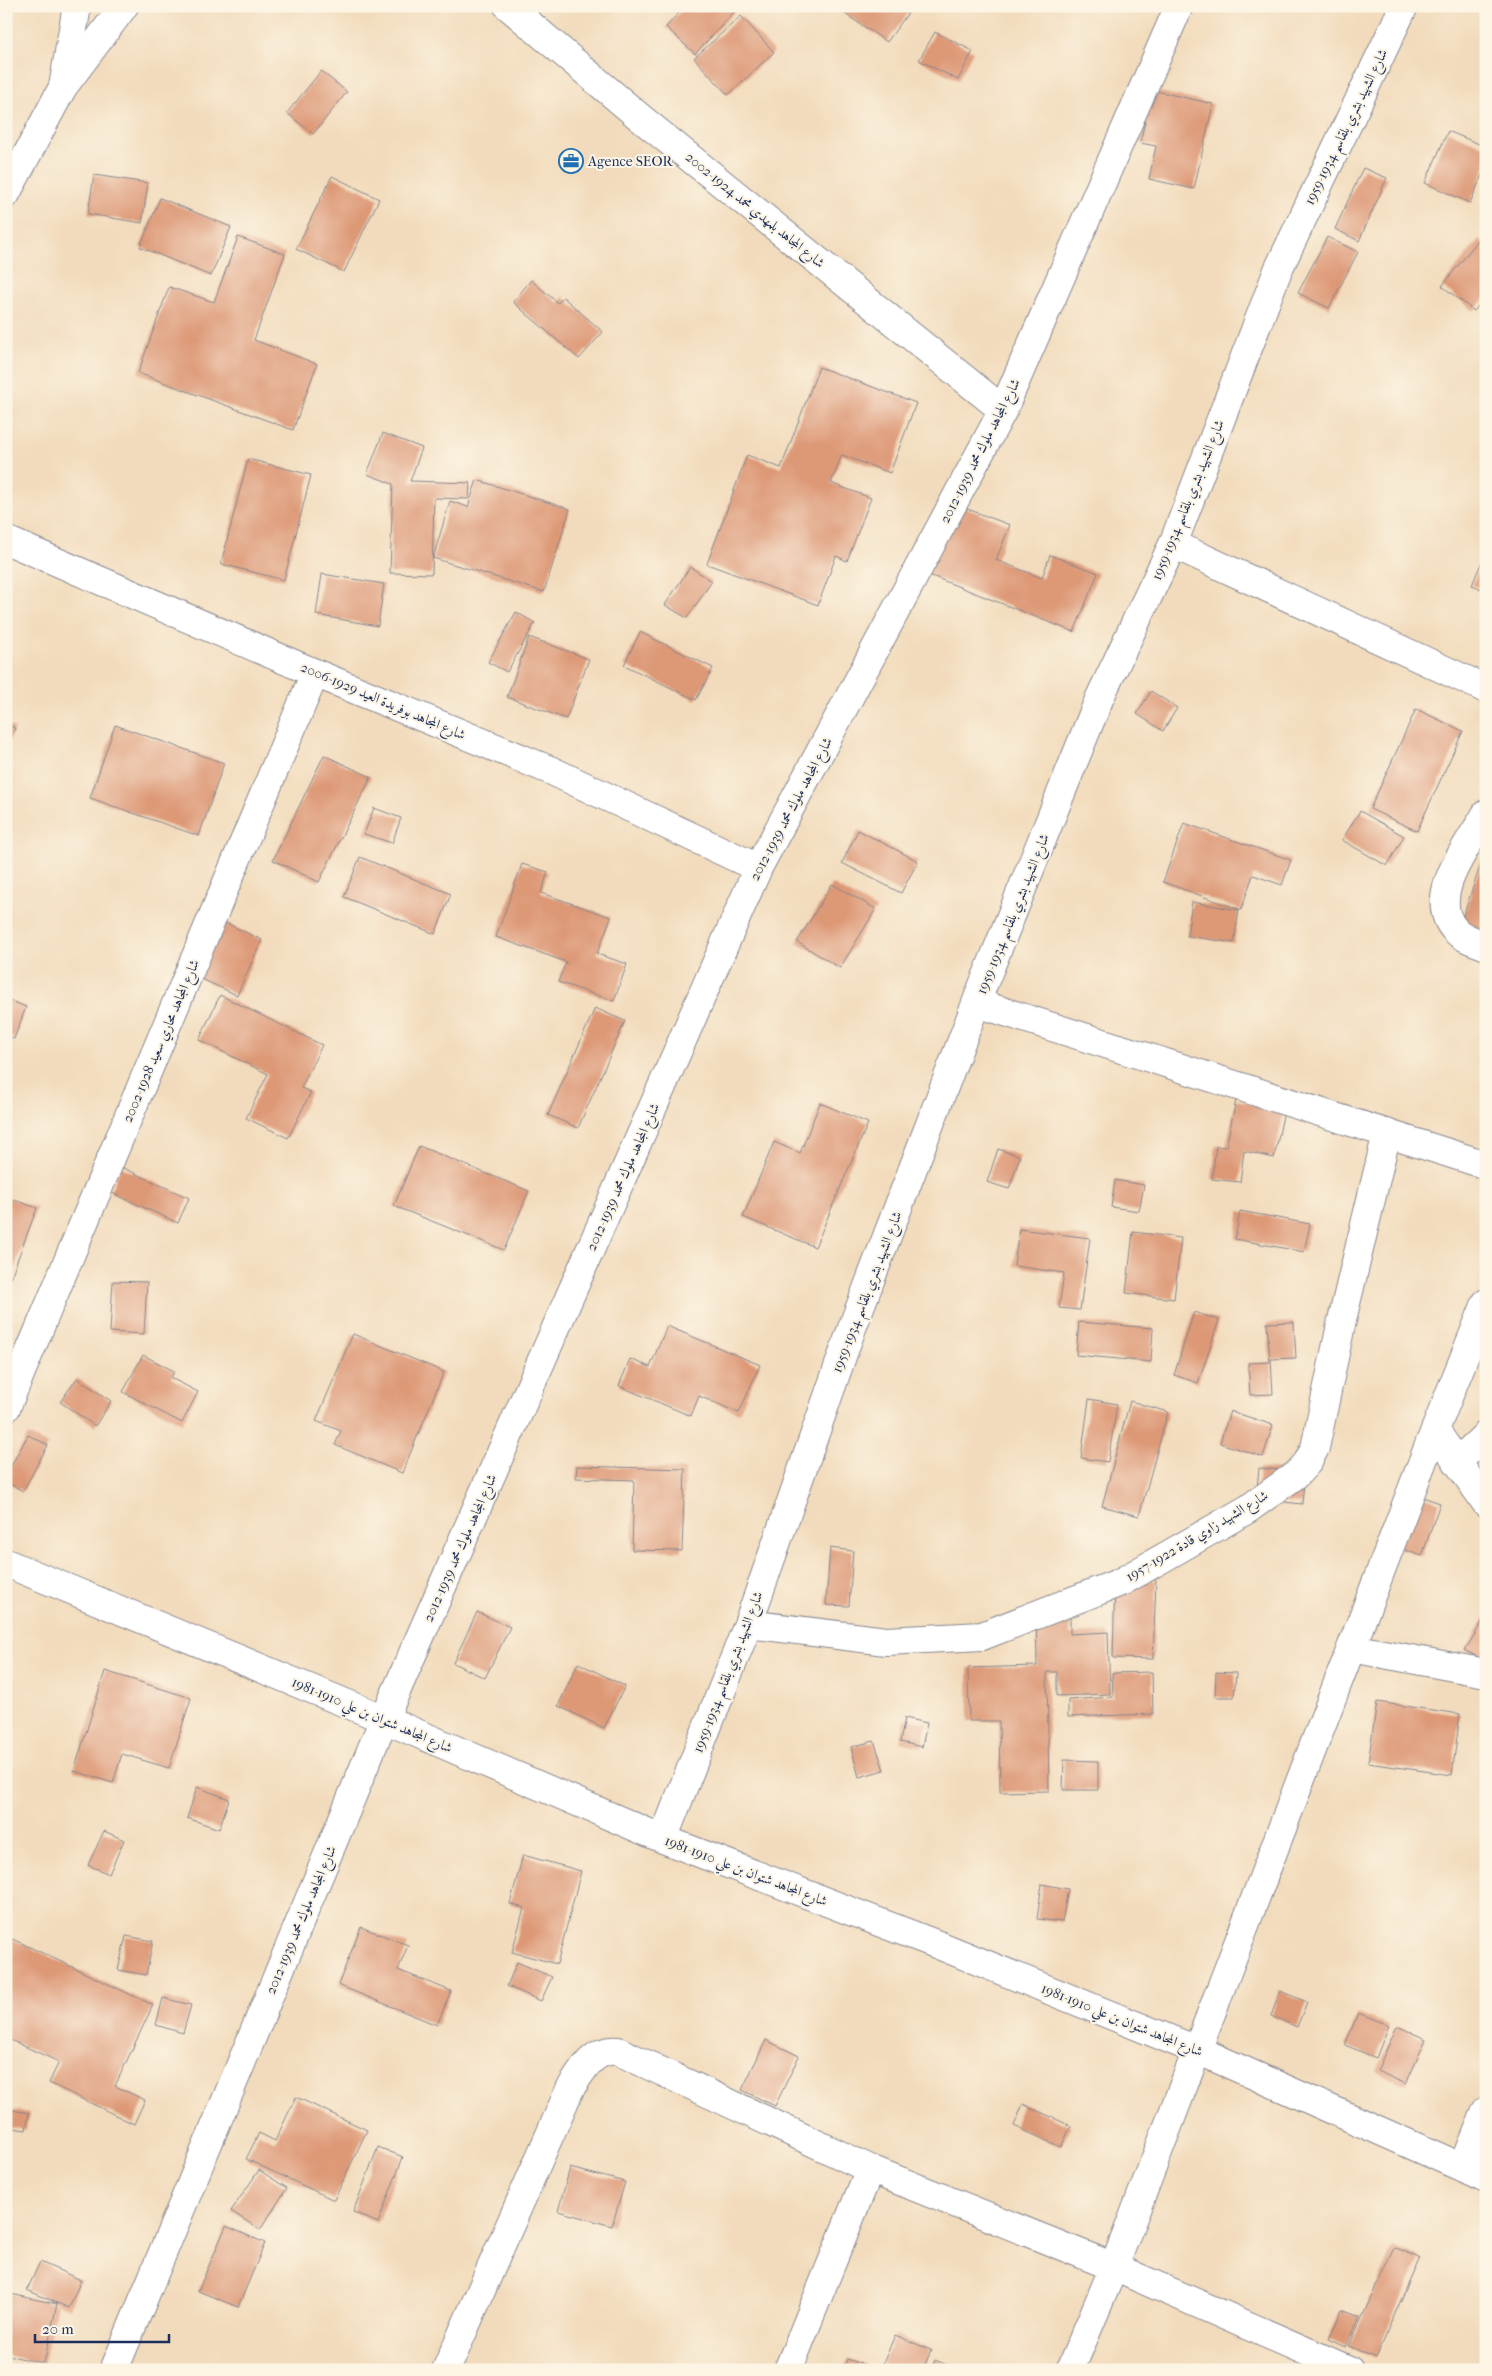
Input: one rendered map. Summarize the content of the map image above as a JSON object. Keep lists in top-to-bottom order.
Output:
{
  "streets": {
    "street": [
      "شارع الشهيد بشري بلقاسم 1934-1959",
      "شارع المجاهد بلمهدي محمد 1924-2002",
      "شارع المجاهد ملوك محمد 1939-2012",
      "شارع المجاهد بوفريدة العيد 1929-2006",
      "شارع المجاهد محاري سعيد 1928-2002",
      "شارع الشهيد زاوي قادة 1922-1957",
      "شارع المجاهد شتوان بن علي 1910-1981"
    ]
  },
  "crossings": [
    ["شارع الشهيد بشري بلقاسم 1934-1959", "شارع الشهيد زاوي قادة 1922-1957"],
    ["شارع الشهيد بشري بلقاسم 1934-1959", "شارع المجاهد شتوان بن علي 1910-1981"],
    ["شارع المجاهد بلمهدي محمد 1924-2002", "شارع المجاهد ملوك محمد 1939-2012"],
    ["شارع المجاهد ملوك محمد 1939-2012", "شارع المجاهد بوفريدة العيد 1929-2006"],
    ["شارع المجاهد ملوك محمد 1939-2012", "شارع المجاهد شتوان بن علي 1910-1981"],
    ["شارع المجاهد بوفريدة العيد 1929-2006", "شارع المجاهد محاري سعيد 1928-2002"]
  ],
  "places": {
    "office": ["Agence SEOR"]
  },
  "scale_bar": "20 m"
}
